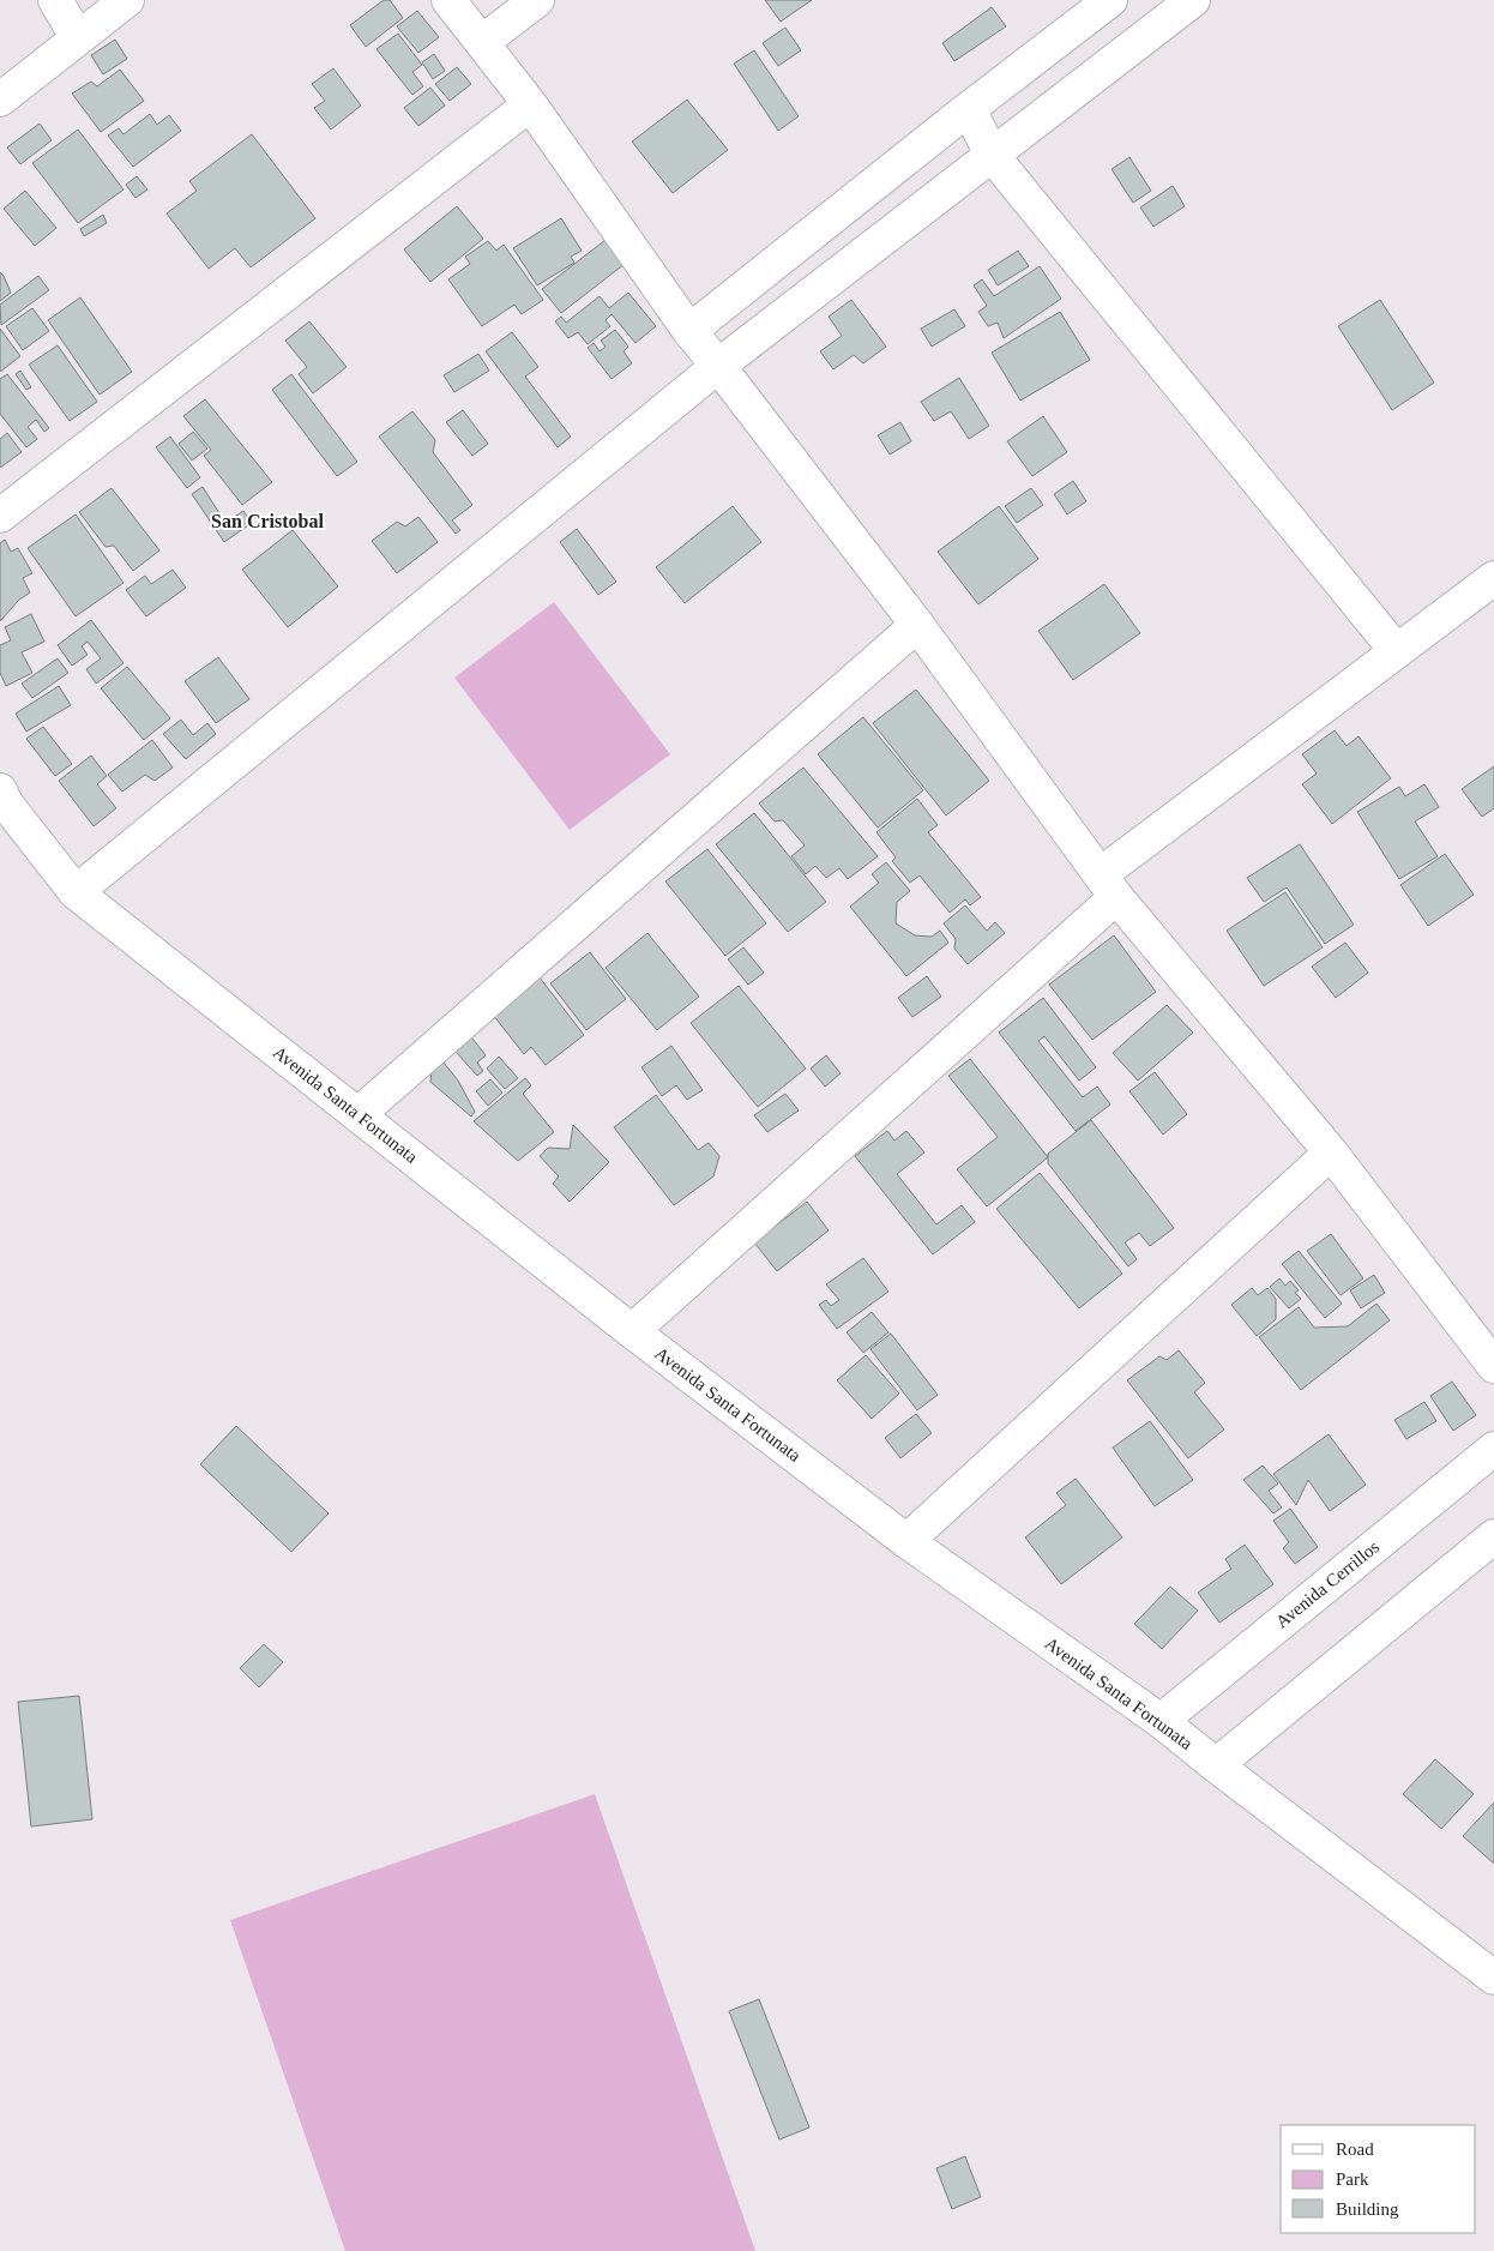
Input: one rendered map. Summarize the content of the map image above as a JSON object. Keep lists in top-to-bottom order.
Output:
{
  "streets": {
    "street": ["Avenida Santa Fortunata", "Avenida Cerrillos"]
  },
  "crossings": [
    ["Avenida Santa Fortunata", "Avenida Cerrillos"]
  ],
  "districts": ["San Cristobal"],
  "legend": ["Road", "Park", "Building"]
}
